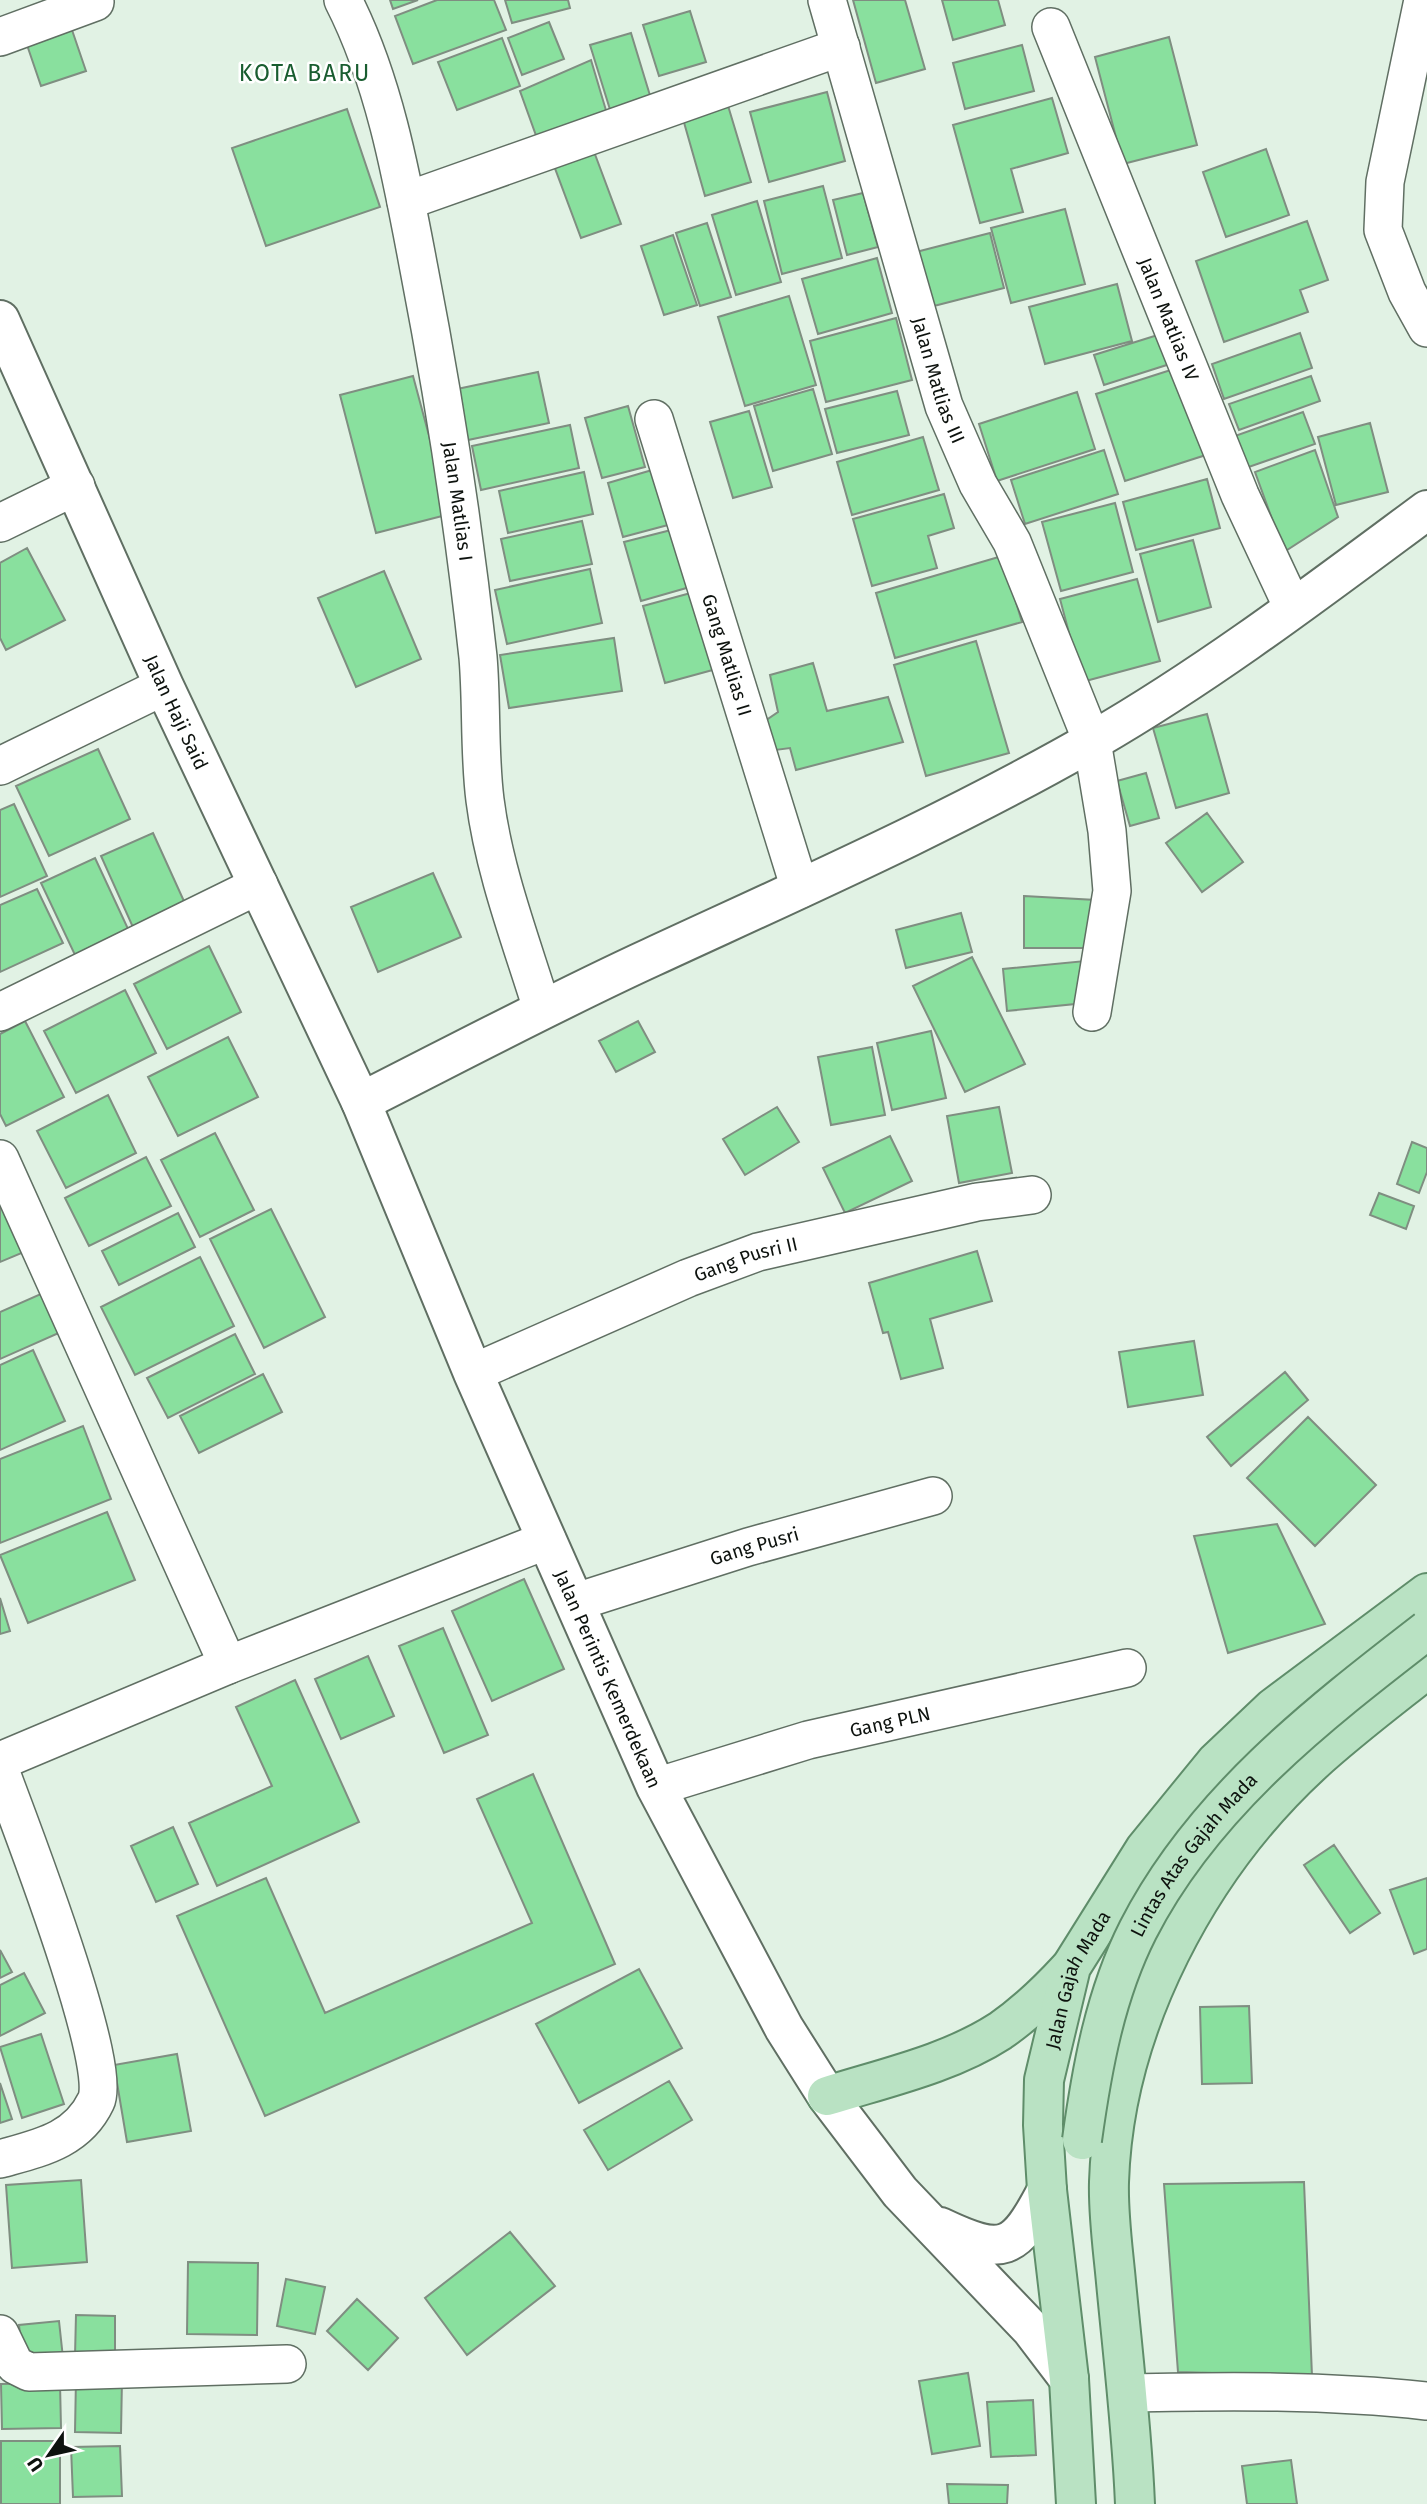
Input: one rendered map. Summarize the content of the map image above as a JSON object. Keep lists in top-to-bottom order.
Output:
{
  "streets": {
    "main road": ["Lintas Atas Gajah Mada", "Jalan Gajah Mada"],
    "street": [
      "Jalan Matlias IV",
      "Jalan Matlias III",
      "Jalan Matlias I",
      "Gang Matlias II",
      "Jalan Haji Said",
      "Gang Pusri II",
      "Gang Pusri",
      "Jalan Perintis Kemerdekaan",
      "Gang PLN"
    ]
  },
  "crossings": [
    ["Jalan Haji Said", "Jalan Perintis Kemerdekaan"],
    ["Gang Pusri II", "Jalan Perintis Kemerdekaan"],
    ["Gang Pusri", "Jalan Perintis Kemerdekaan"],
    ["Jalan Perintis Kemerdekaan", "Gang PLN"],
    ["Jalan Perintis Kemerdekaan", "Jalan Gajah Mada"]
  ],
  "districts": ["KOTA BARU"],
  "north": "bottom left"
}
